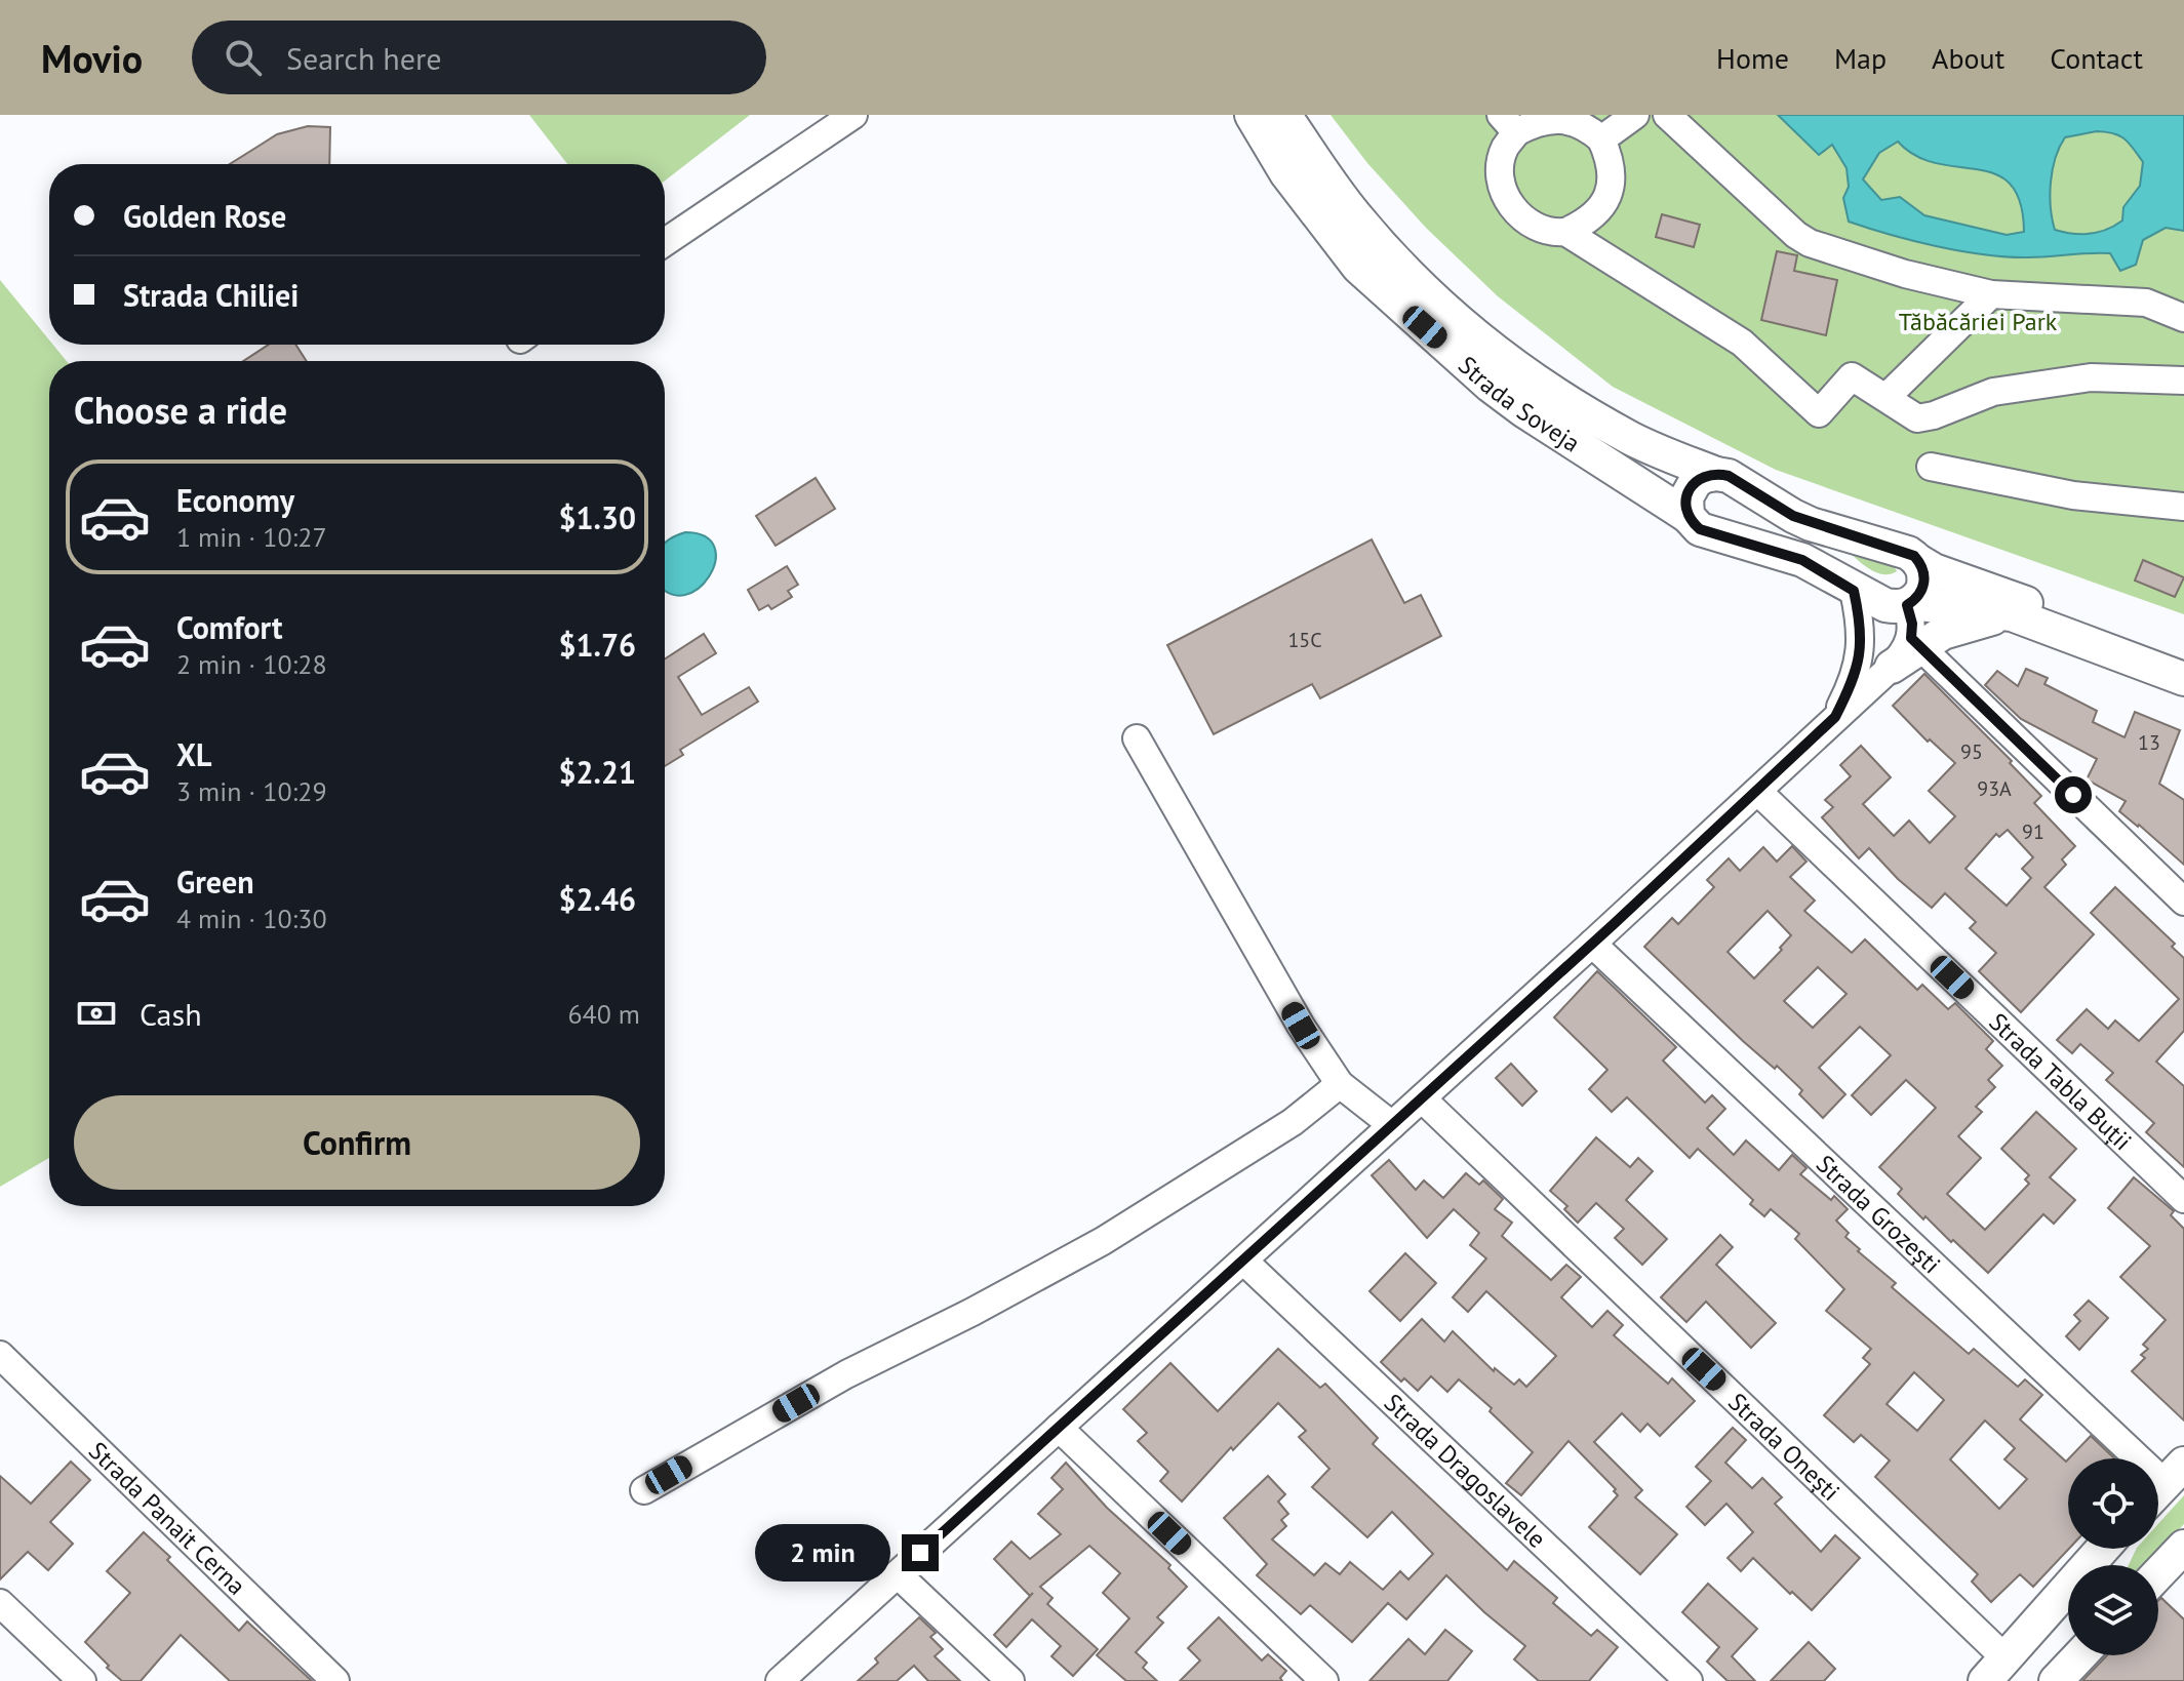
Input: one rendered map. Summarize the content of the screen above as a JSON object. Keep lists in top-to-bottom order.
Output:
{
  "streets": {
    "main road": ["Strada Soveja"],
    "street": [
      "Strada Tabla Buții",
      "Strada Grozești",
      "Strada Onești",
      "Strada Dragoslavele",
      "Strada Panait Cerna"
    ]
  },
  "parks": ["Tăbăcăriei Park"],
  "house_numbers": [
    "15C",
    "13",
    "95",
    "93A",
    "91"
  ],
  "page": {
    "header": "Movio",
    "search": "Search here",
    "nav": [
      "Home",
      "Map",
      "About",
      "Contact"
    ],
    "banner": ["Golden Rose", "Strada Chiliei"],
    "heading": "Choose a ride",
    "list": [
      {
        "name": "Economy",
        "note": "1 min · 10:27",
        "value": "$1.30"
      },
      {
        "name": "Comfort",
        "note": "2 min · 10:28",
        "value": "$1.76"
      },
      {
        "name": "XL",
        "note": "3 min · 10:29",
        "value": "$2.21"
      },
      {
        "name": "Green",
        "note": "4 min · 10:30",
        "value": "$2.46"
      }
    ],
    "pay": ["Cash", "640 m"],
    "buttons": "Confirm",
    "bubble": "2 min"
  }
}
